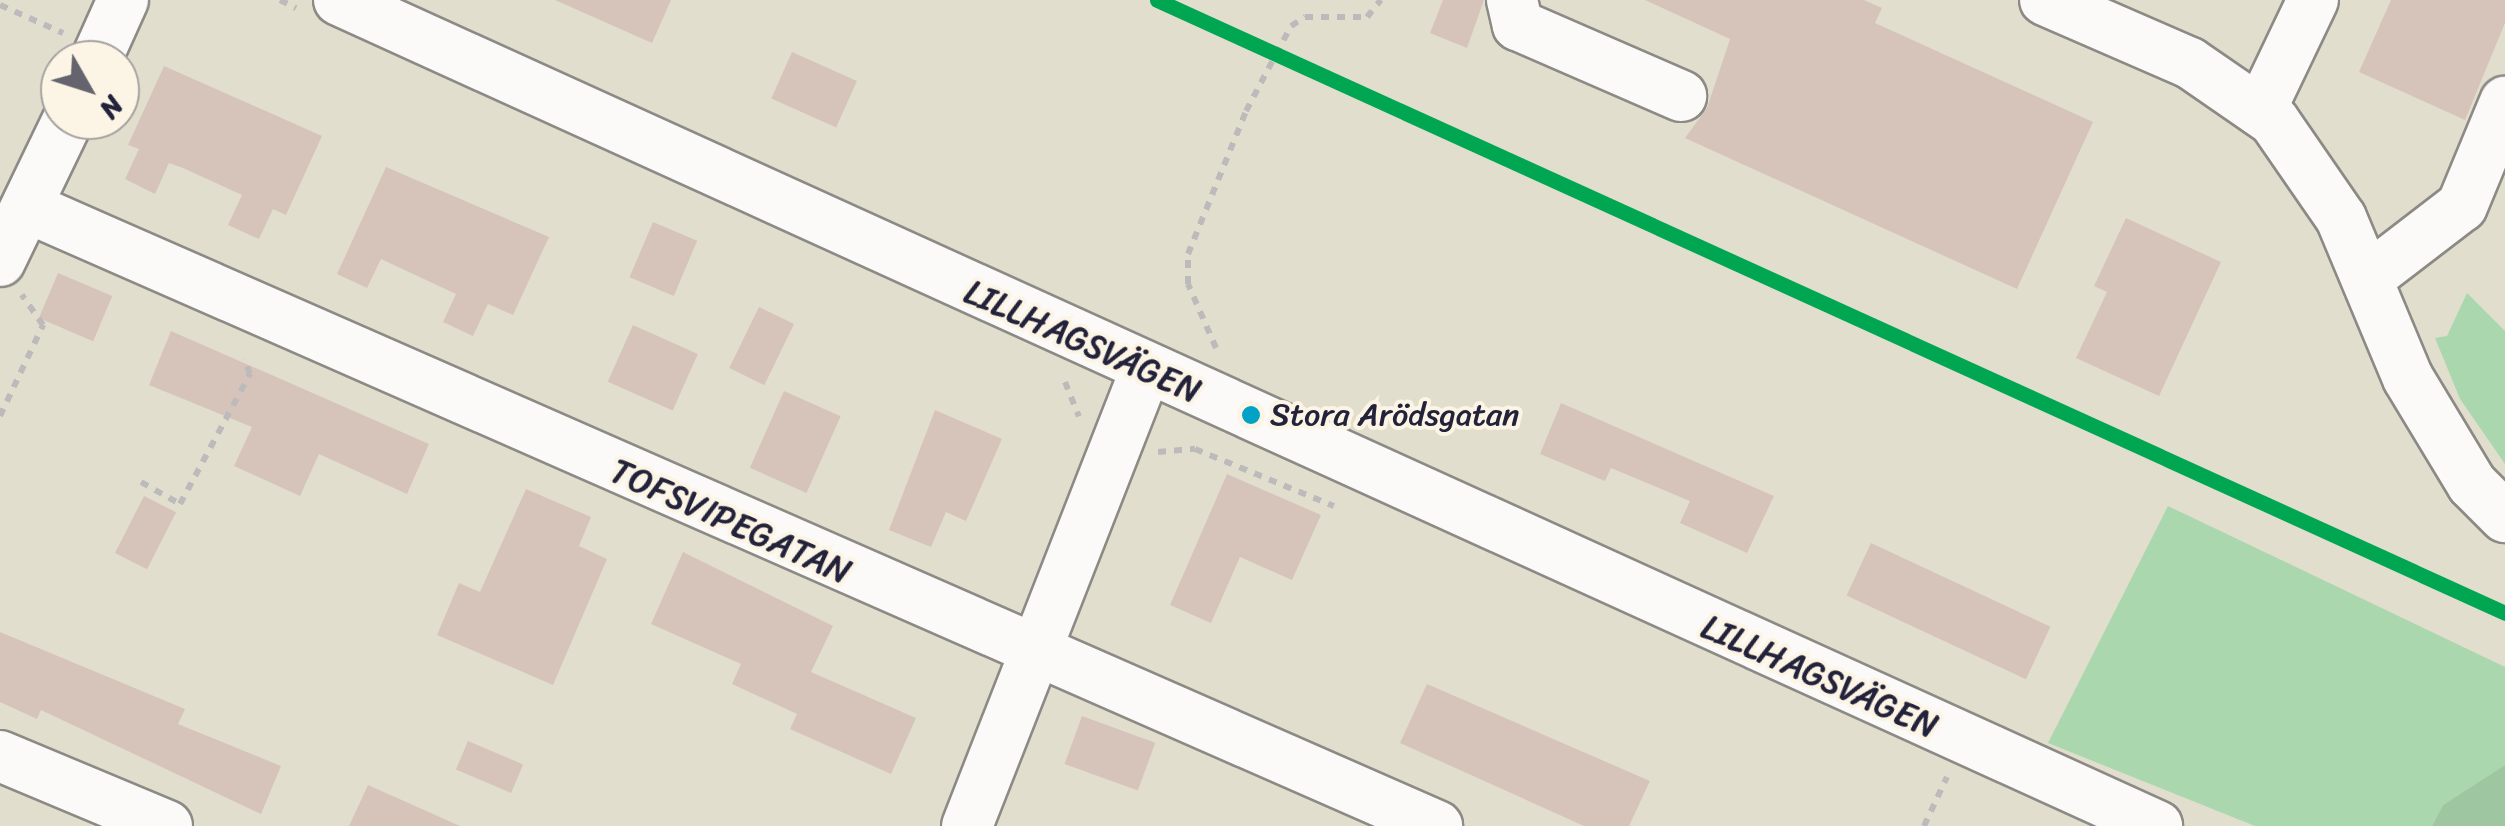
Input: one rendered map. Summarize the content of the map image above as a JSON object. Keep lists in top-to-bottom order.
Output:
{
  "streets": {
    "street": ["LILLHAGSVÄGEN", "TOFSVIPEGATAN"]
  },
  "places": ["Stora Arödsgatan"],
  "north": "bottom right"
}
